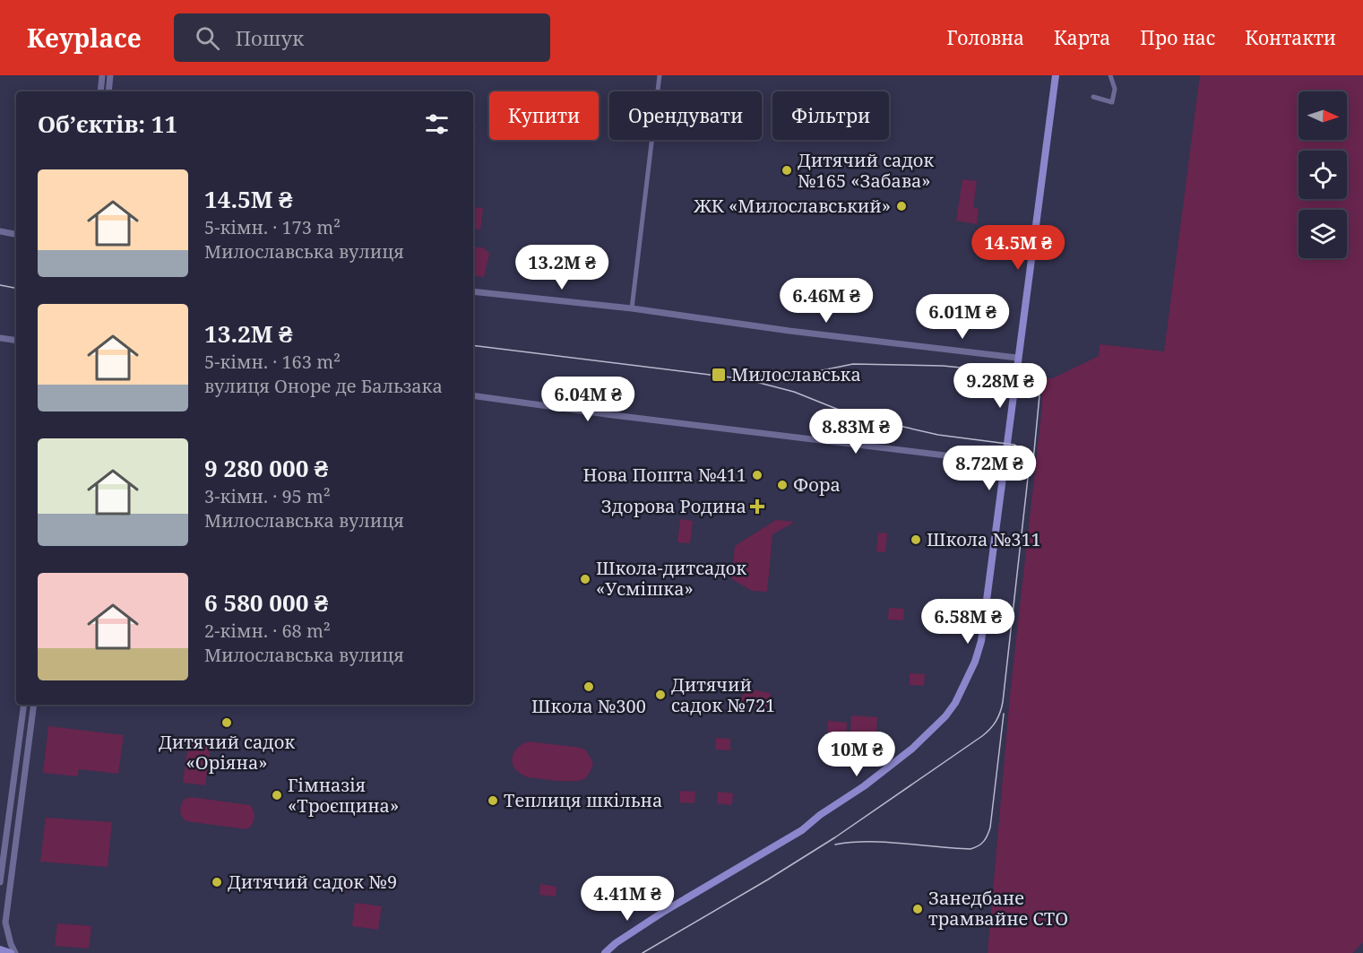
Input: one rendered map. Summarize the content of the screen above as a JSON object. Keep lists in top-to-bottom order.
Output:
{
  "places": {
    "other": [
      "Дитячий садок №165 «Забава»",
      "ЖК «Милославський»",
      "Нова Пошта №411",
      "Фора",
      "Школа №311",
      "Школа-дитсадок «Усмішка»",
      "Школа №300",
      "Дитячий садок №721",
      "Дитячий садок «Оріяна»",
      "Гімназія «Троєщина»",
      "Теплиця шкільна",
      "Дитячий садок №9",
      "Занедбане трамвайне СТО"
    ],
    "transit": ["Милославська"],
    "health": ["Здорова Родина"]
  },
  "north": "right",
  "page": {
    "header": "Keyplace",
    "search": "Пошук",
    "nav": [
      "Головна",
      "Карта",
      "Про нас",
      "Контакти"
    ],
    "chip": ["Купити", "Орендувати", "Фільтри"],
    "heading": "Об’єктів: 11",
    "list": [
      {
        "name": "14.5M ₴",
        "note": "5-кімн. · 173 m² · Милославська вулиця"
      },
      {
        "name": "13.2M ₴",
        "note": "5-кімн. · 163 m² · вулиця Оноре де Бальзака"
      },
      {
        "name": "9 280 000 ₴",
        "note": "3-кімн. · 95 m² · Милославська вулиця"
      },
      {
        "name": "6 580 000 ₴",
        "note": "2-кімн. · 68 m² · Милославська вулиця"
      }
    ],
    "price": [
      "14.5M ₴",
      "13.2M ₴",
      "6.46M ₴",
      "6.01M ₴",
      "9.28M ₴",
      "6.04M ₴",
      "8.83M ₴",
      "8.72M ₴",
      "6.58M ₴",
      "10M ₴",
      "4.41M ₴"
    ]
  }
}
